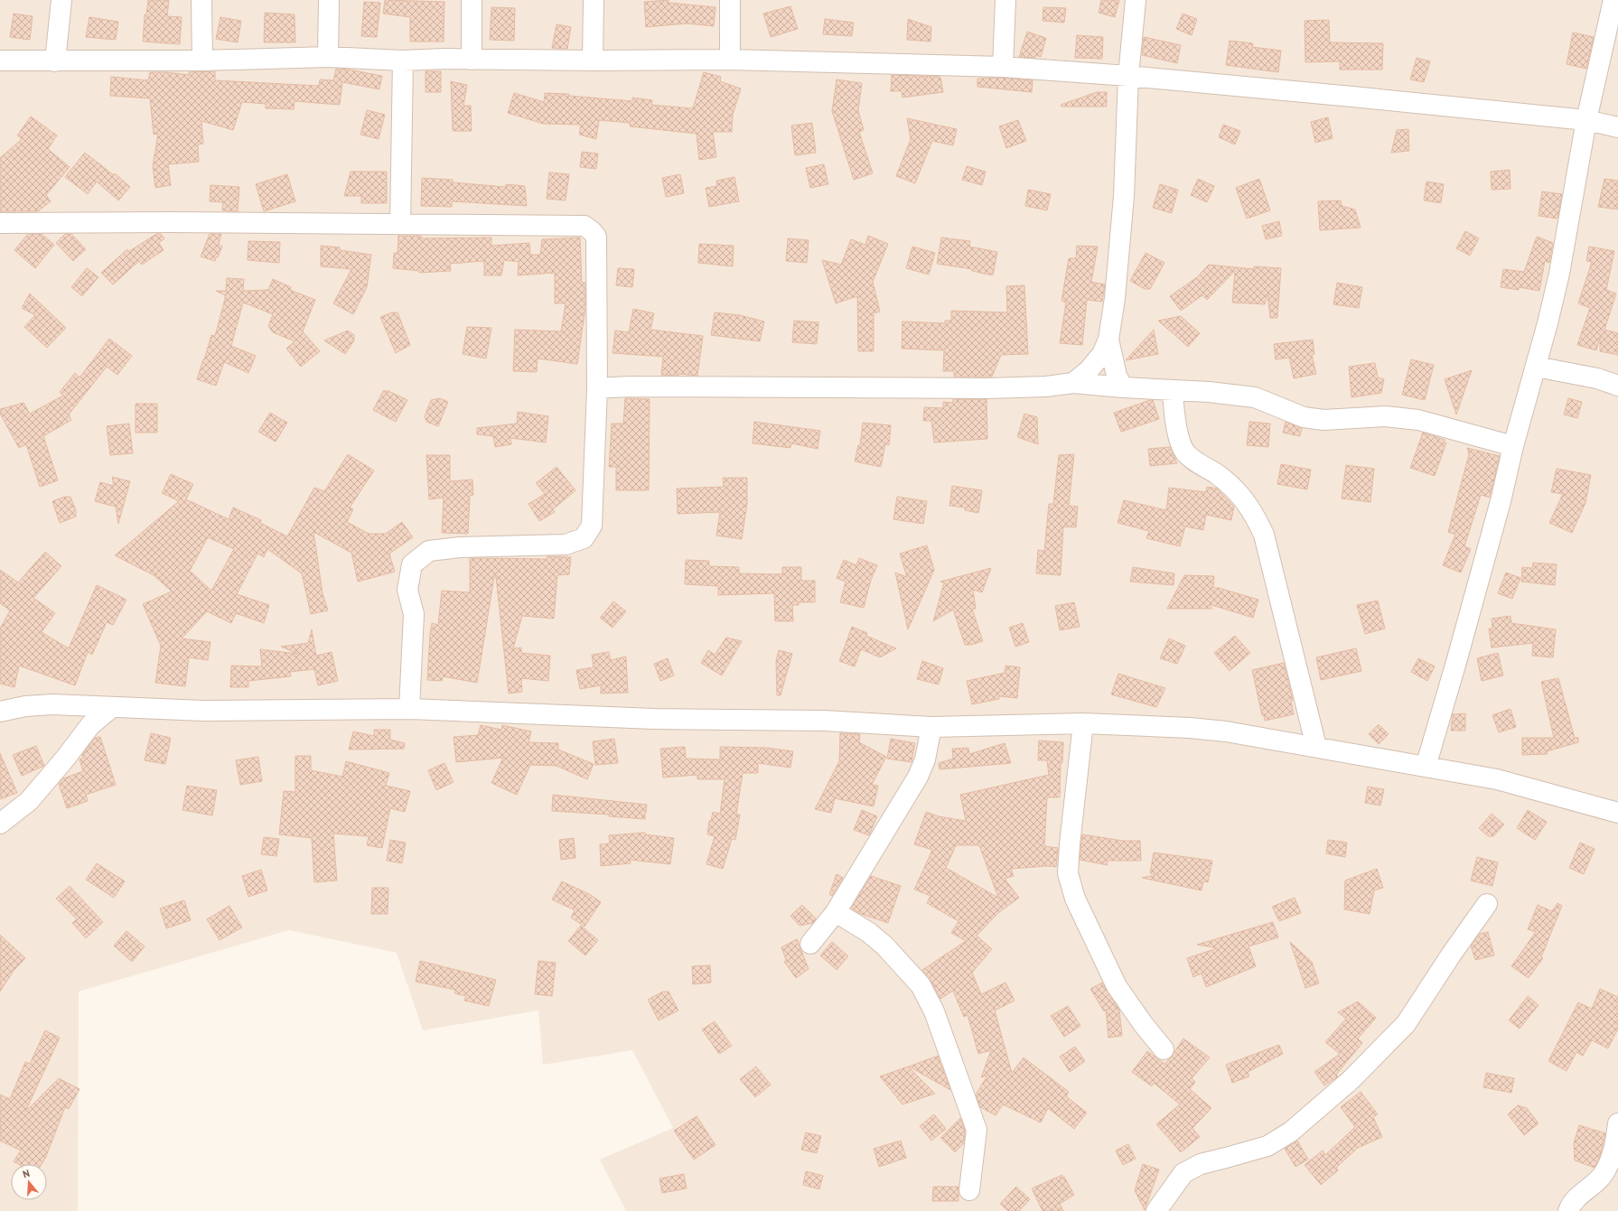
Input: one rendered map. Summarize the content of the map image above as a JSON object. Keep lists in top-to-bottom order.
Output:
{
  "north": "top"
}
